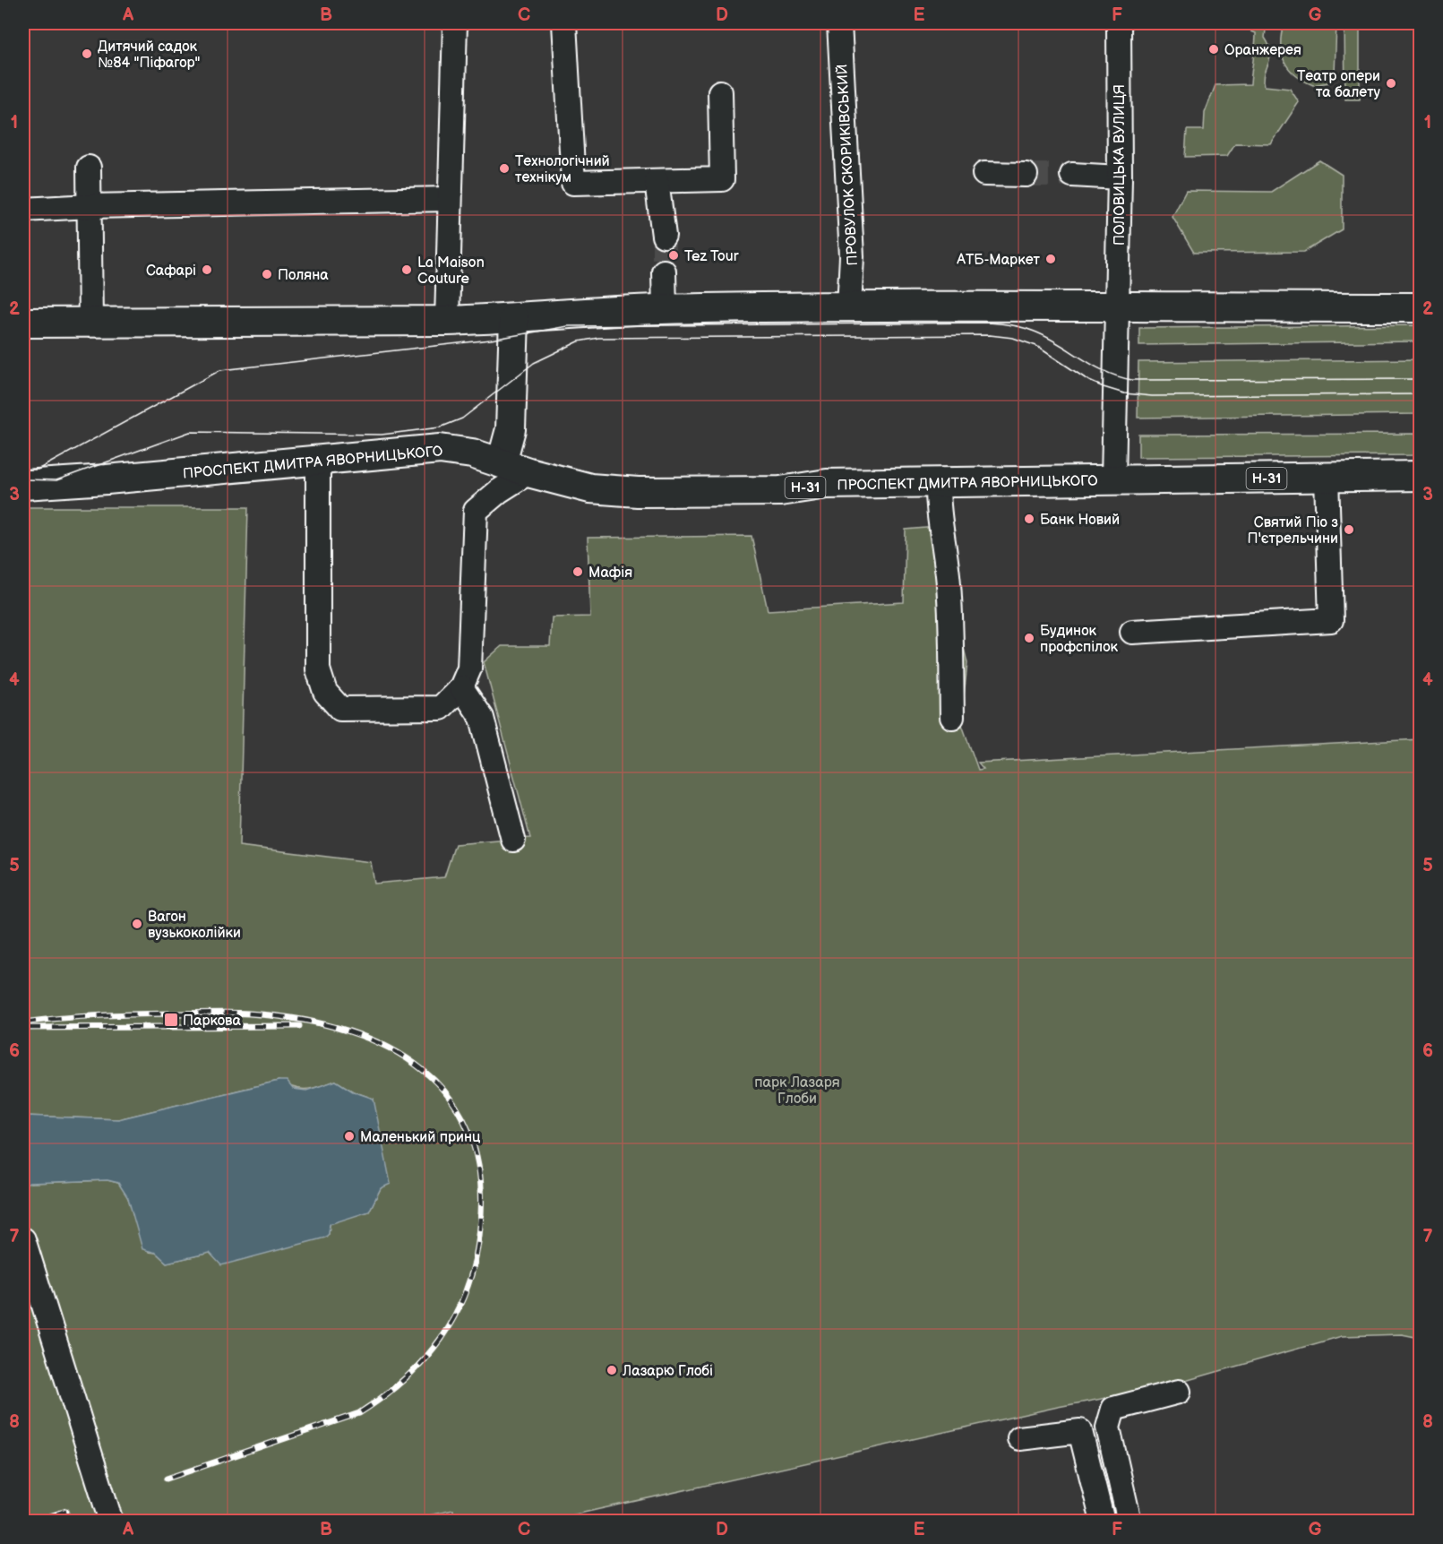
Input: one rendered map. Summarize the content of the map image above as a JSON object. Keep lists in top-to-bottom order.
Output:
{
  "streets": {
    "main road": ["ПРОСПЕКТ ДМИТРА ЯВОРНИЦЬКОГО", "Н-31"],
    "street": ["ПРОВУЛОК СКОРИКІВСЬКИЙ", "ПОЛОВИЦЬКА ВУЛИЦЯ"]
  },
  "crossings": [
    ["ПОЛОВИЦЬКА ВУЛИЦЯ", "ПРОСПЕКТ ДМИТРА ЯВОРНИЦЬКОГО"]
  ],
  "parks": ["парк Лазаря Глоби"],
  "places": {
    "other": [
      "Оранжерея",
      "Дитячий садок №84 \"Піфагор\"",
      "Театр опери та балету",
      "Технологічний технікум",
      "Tez Tour",
      "АТБ-Маркет",
      "Сафарі",
      "La Maison Couture",
      "Поляна",
      "Банк Новий",
      "Святий Піо з П'єтрельчини",
      "Мафія",
      "Будинок профспілок",
      "Вагон вузькоколійки",
      "Маленький принц",
      "Лазарю Глобі"
    ],
    "transit": ["Паркова"]
  },
  "grid": {
    "columns": [
      "A",
      "B",
      "C",
      "D",
      "E",
      "F",
      "G"
    ],
    "rows": [
      "1",
      "2",
      "3",
      "4",
      "5",
      "6",
      "7",
      "8"
    ]
  }
}
